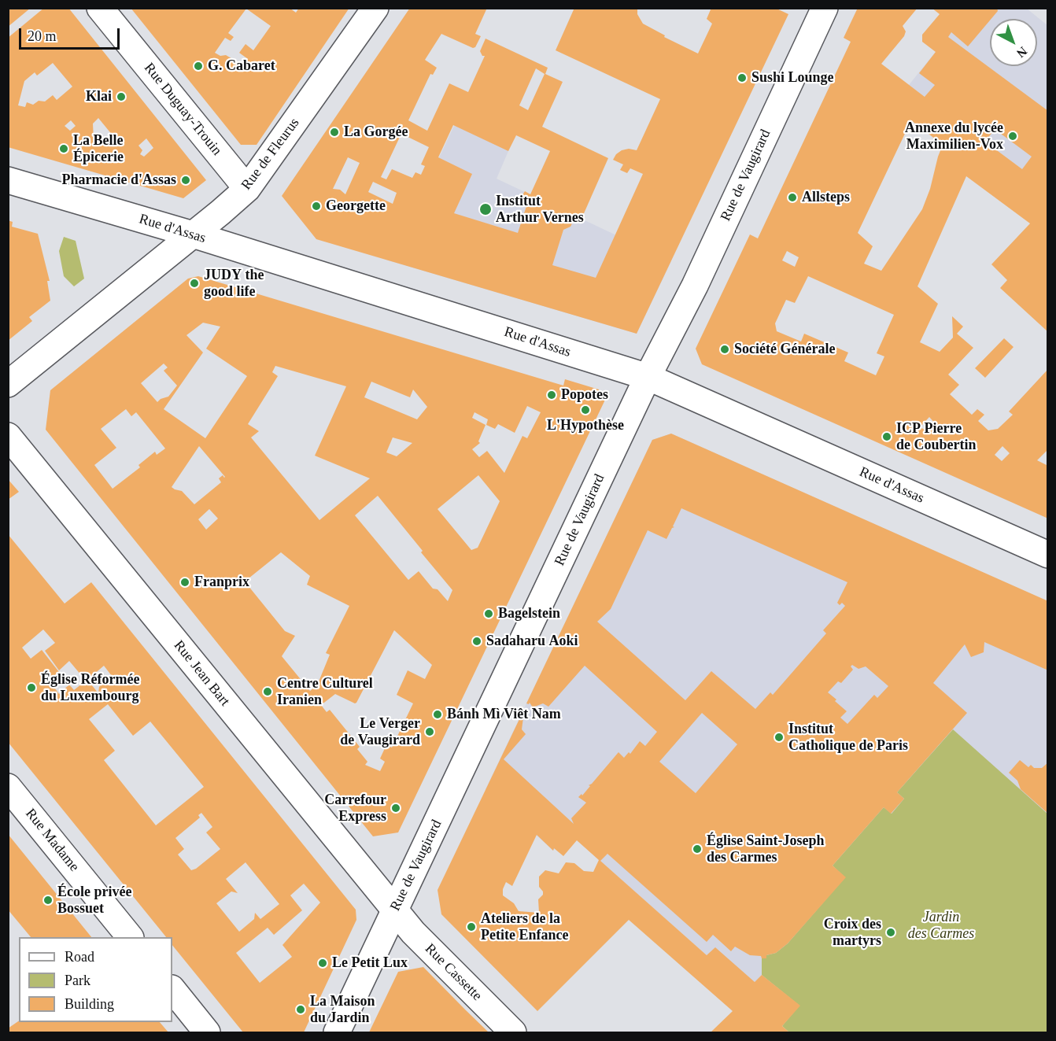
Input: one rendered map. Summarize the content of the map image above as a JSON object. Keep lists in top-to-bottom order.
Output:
{
  "streets": {
    "street": [
      "Rue Duguay-Trouin",
      "Rue de Fleurus",
      "Rue de Vaugirard",
      "Rue d'Assas",
      "Rue Jean Bart",
      "Rue Madame",
      "Rue Cassette"
    ]
  },
  "crossings": [
    ["Rue Duguay-Trouin", "Rue de Fleurus"],
    ["Rue de Fleurus", "Rue d'Assas"],
    ["Rue de Vaugirard", "Rue d'Assas"],
    ["Rue de Vaugirard", "Rue Jean Bart"],
    ["Rue de Vaugirard", "Rue Cassette"],
    ["Rue Jean Bart", "Rue Cassette"]
  ],
  "parks": ["Jardin des Carmes"],
  "places": [
    "G. Cabaret",
    "Sushi Lounge",
    "Klai",
    "La Gorgée",
    "Annexe du lycée Maximilien-Vox",
    "La Belle Épicerie",
    "Pharmacie d'Assas",
    "Allsteps",
    "Georgette",
    "Institut Arthur Vernes",
    "JUDY the good life",
    "Société Générale",
    "Popotes",
    "L'Hypothèse",
    "ICP Pierre de Coubertin",
    "Franprix",
    "Bagelstein",
    "Sadaharu Aoki",
    "Église Réformée du Luxembourg",
    "Centre Culturel Iranien",
    "Bánh Mì Viêt Nam",
    "Le Verger de Vaugirard",
    "Institut Catholique de Paris",
    "Carrefour Express",
    "Église Saint-Joseph des Carmes",
    "École privée Bossuet",
    "Ateliers de la Petite Enfance",
    "Croix des martyrs",
    "Le Petit Lux",
    "La Maison du Jardin"
  ],
  "legend": ["Road", "Park", "Building"],
  "scale_bar": "20 m",
  "north": "bottom right"
}
